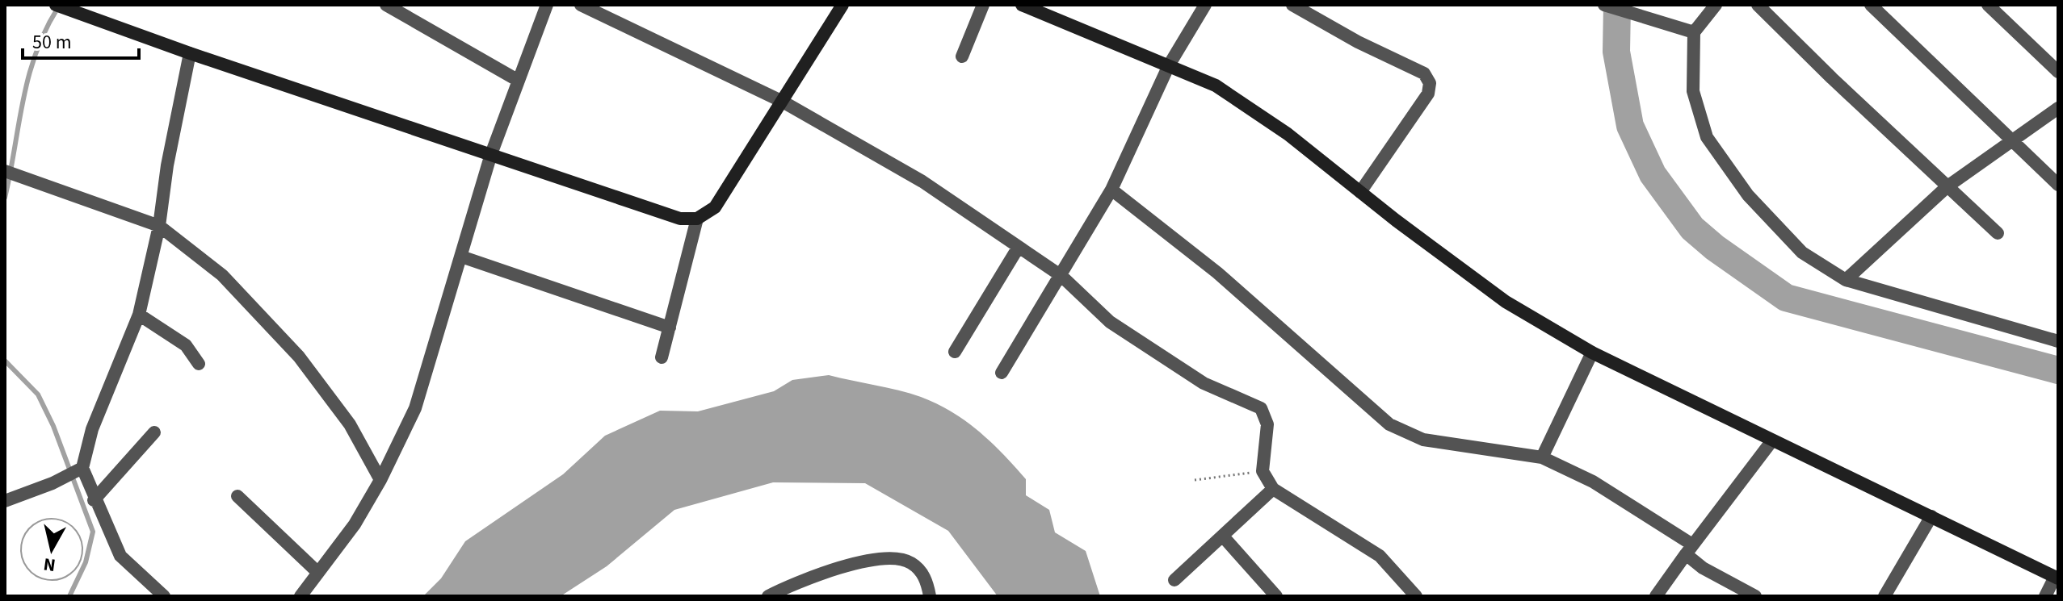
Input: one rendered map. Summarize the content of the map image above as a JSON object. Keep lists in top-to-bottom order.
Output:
{
  "scale_bar": "50 m",
  "north": "bottom"
}
